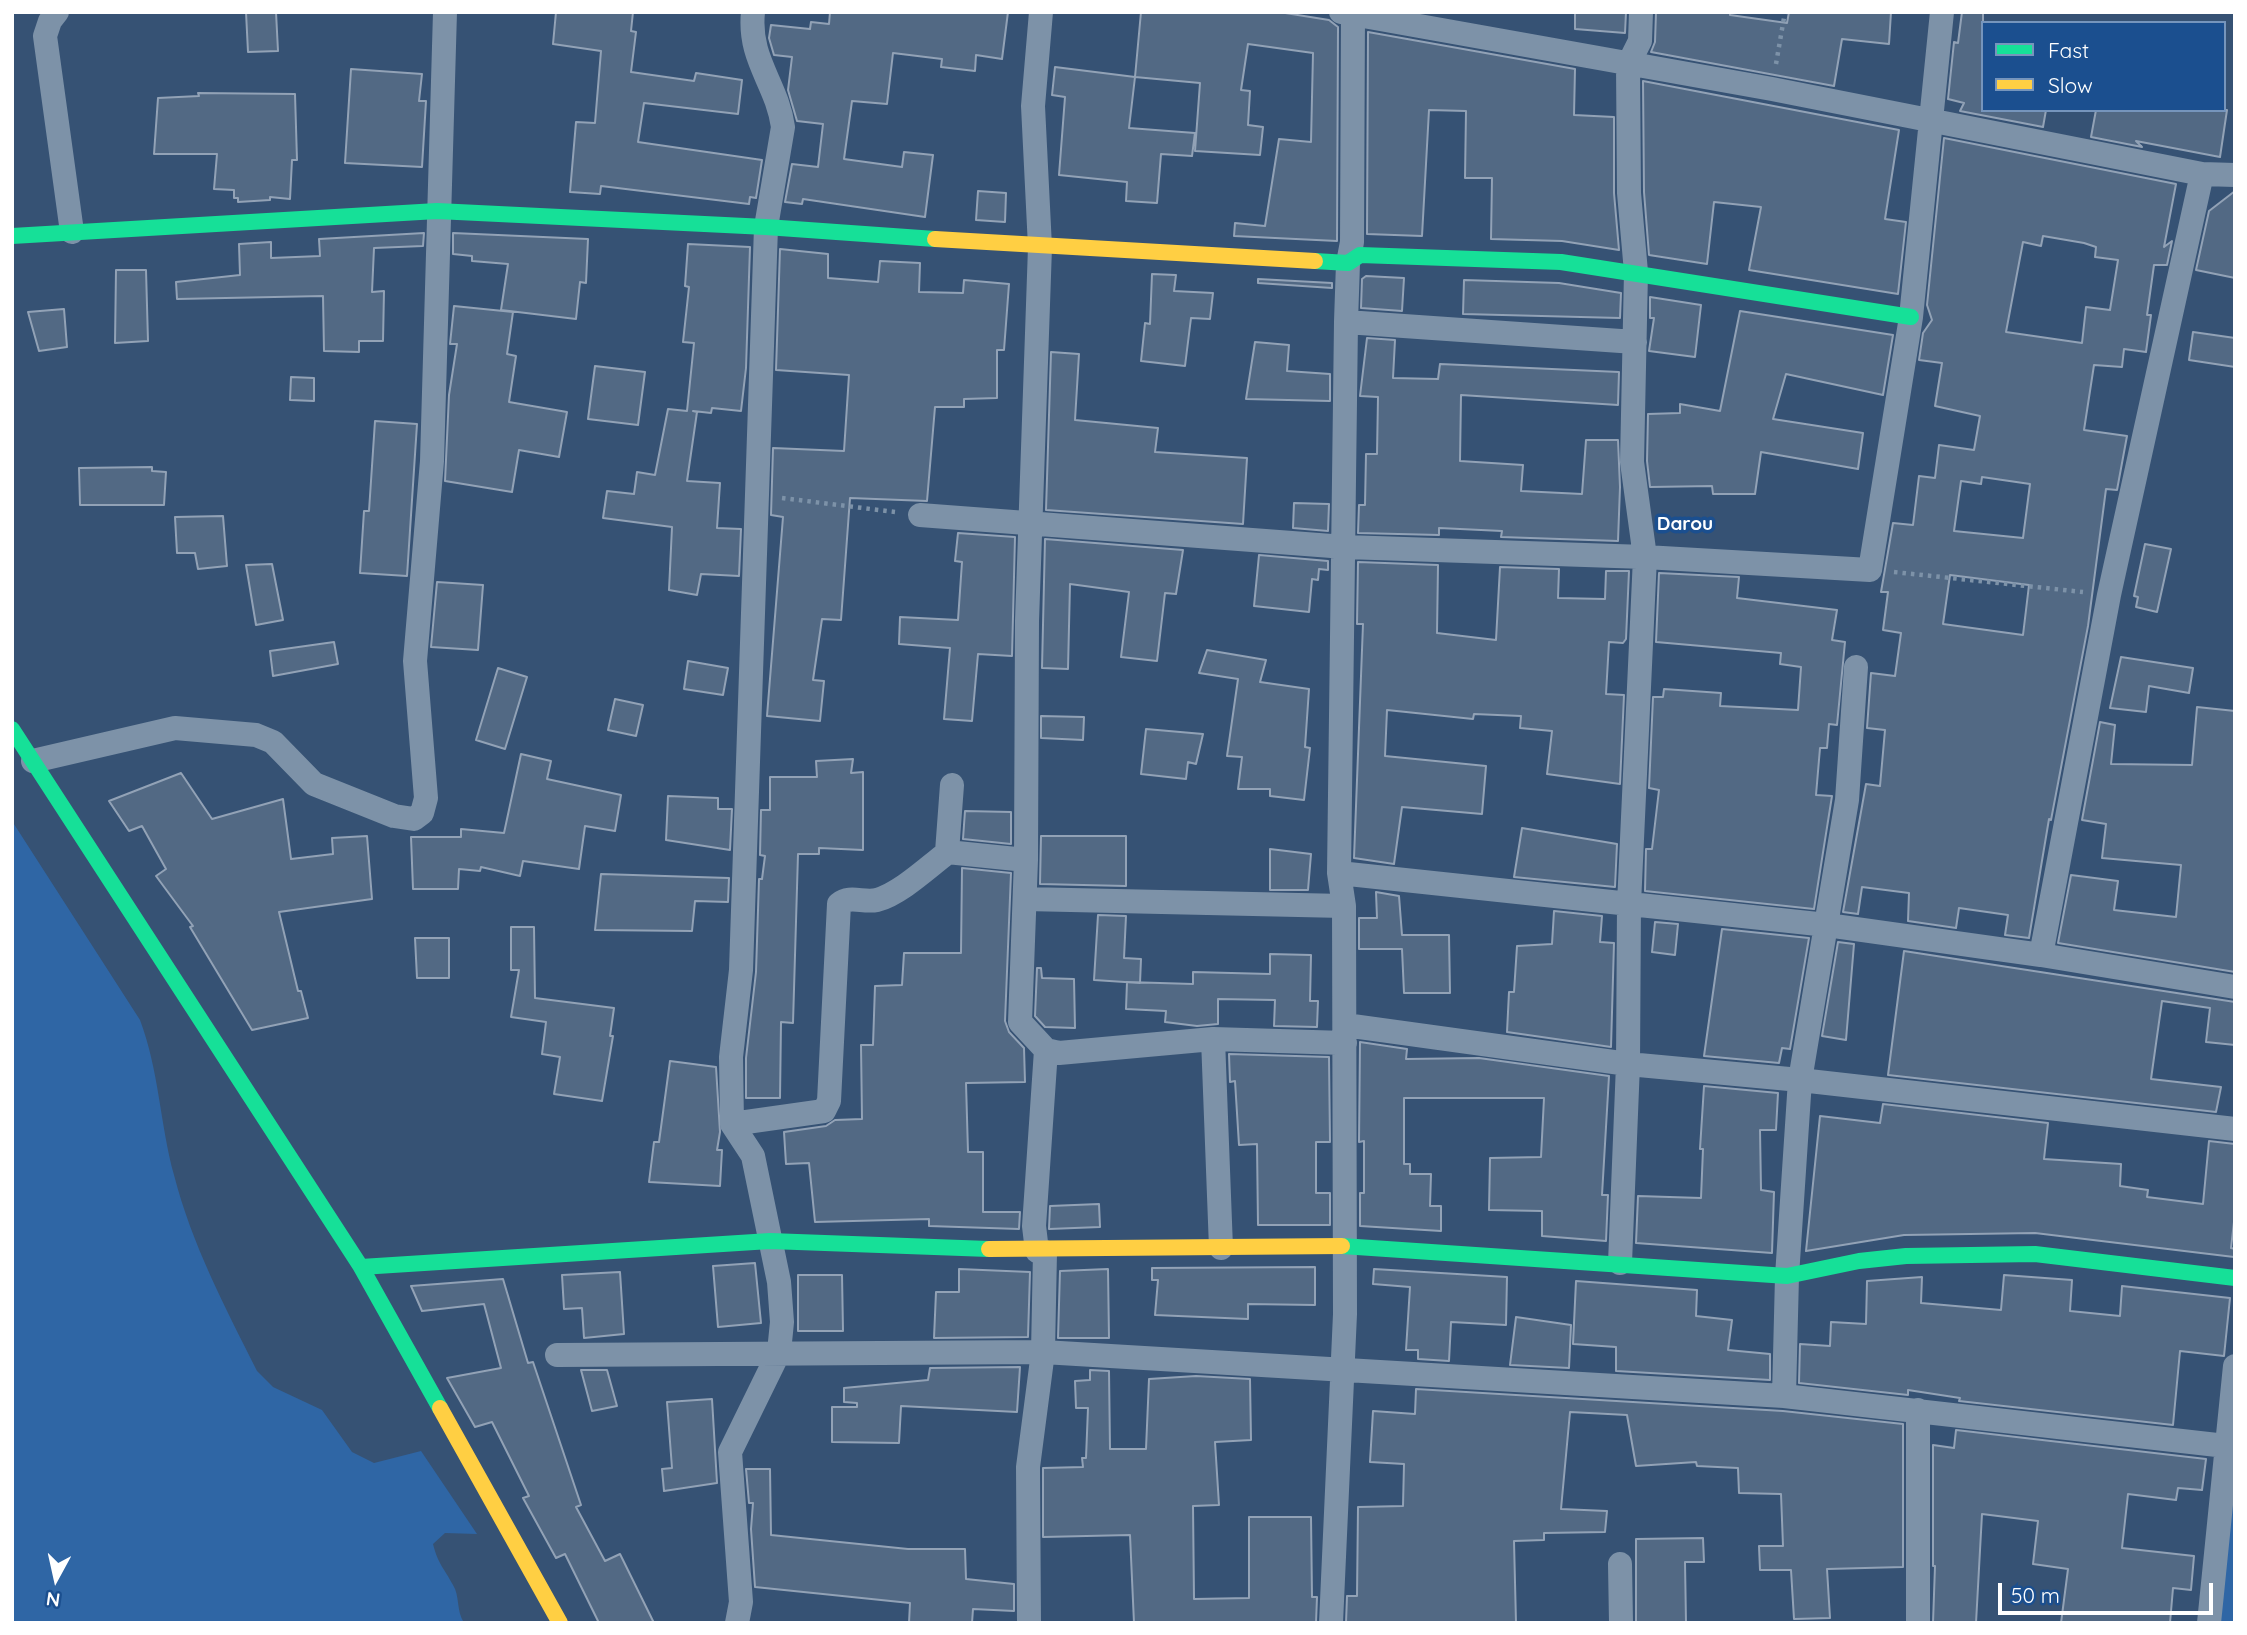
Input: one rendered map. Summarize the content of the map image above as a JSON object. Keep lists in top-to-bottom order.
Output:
{
  "districts": ["Darou"],
  "legend": ["Fast", "Slow"],
  "scale_bar": "50 m",
  "north": "bottom"
}
